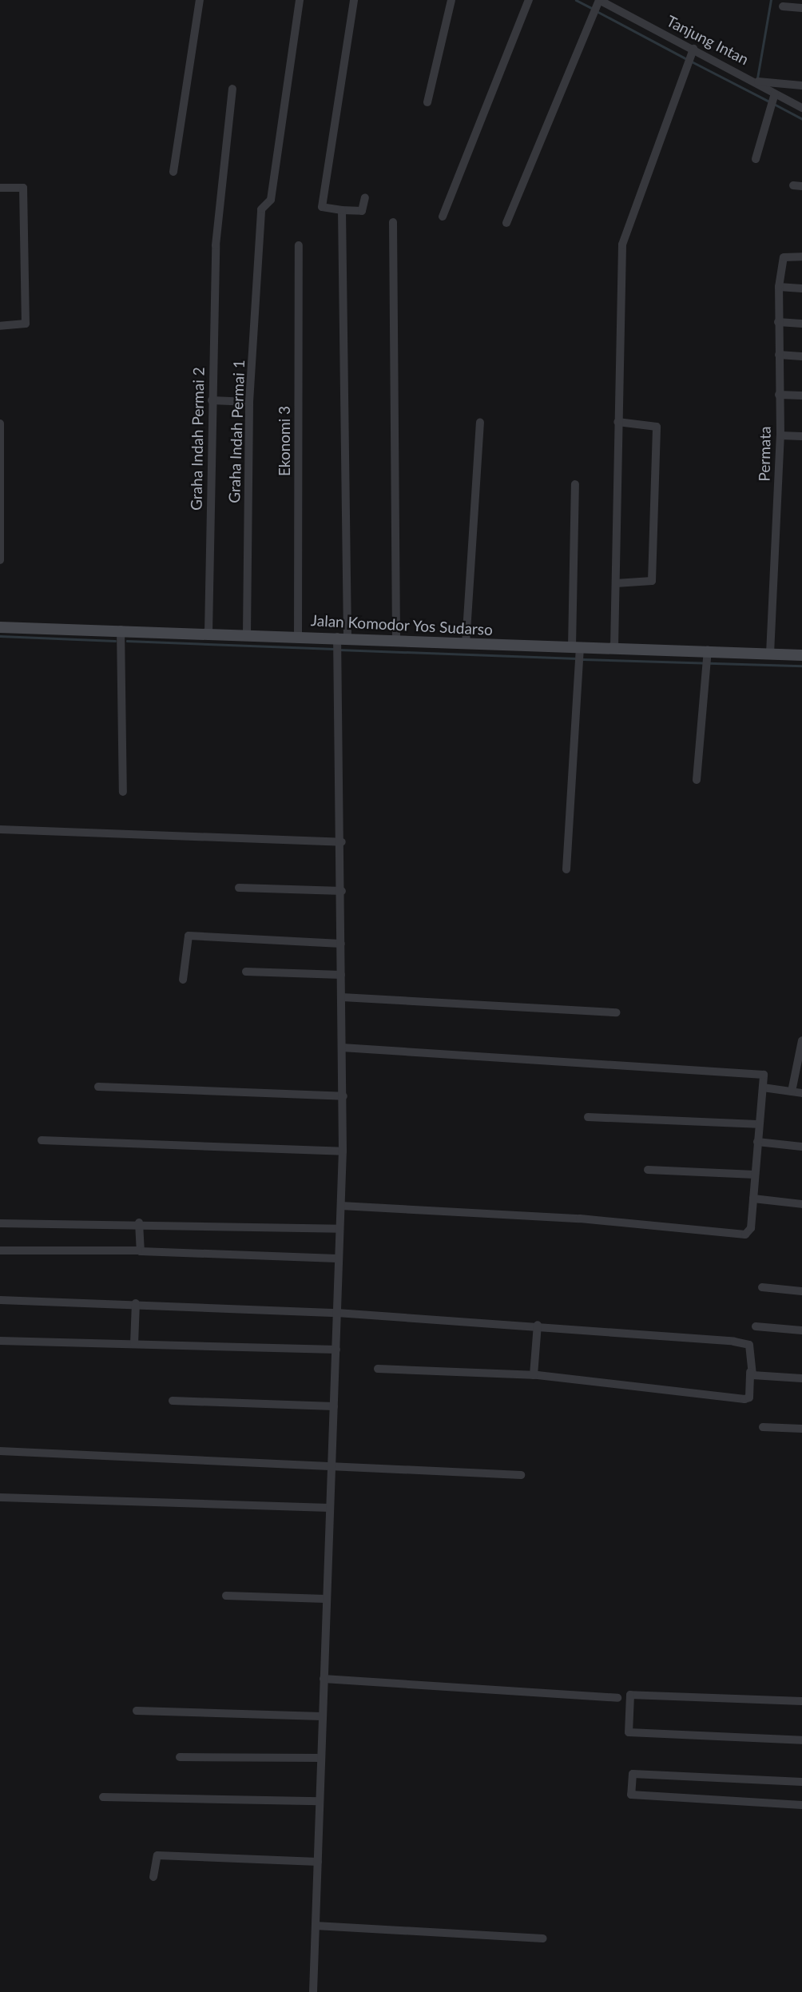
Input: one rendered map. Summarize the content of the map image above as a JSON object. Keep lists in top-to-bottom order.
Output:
{
  "streets": {
    "street": [
      "Tanjung Intan",
      "Graha Indah Permai 1",
      "Graha Indah Permai 2",
      "Ekonomi 3",
      "Permata",
      "Jalan Komodor Yos Sudarso"
    ]
  },
  "crossings": [
    ["Graha Indah Permai 1", "Jalan Komodor Yos Sudarso"],
    ["Graha Indah Permai 2", "Jalan Komodor Yos Sudarso"],
    ["Ekonomi 3", "Jalan Komodor Yos Sudarso"],
    ["Permata", "Jalan Komodor Yos Sudarso"]
  ]
}
